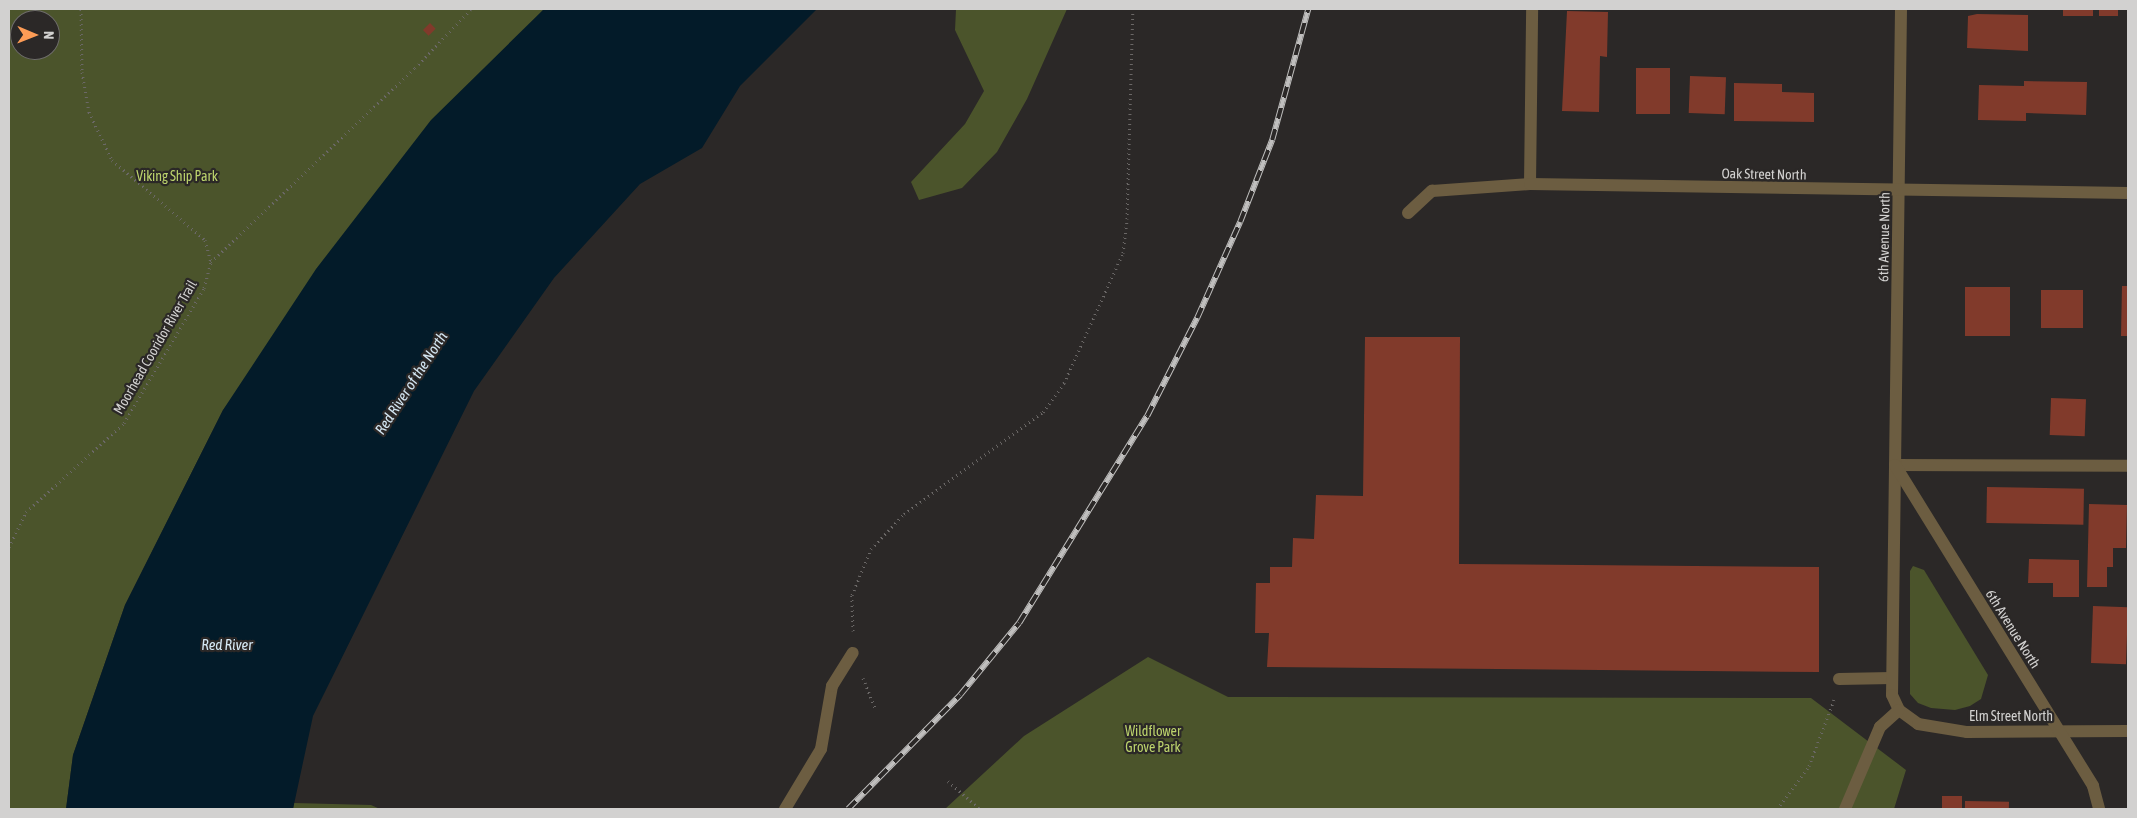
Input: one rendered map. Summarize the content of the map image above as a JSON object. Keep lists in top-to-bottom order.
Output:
{
  "streets": {
    "street": ["Oak Street North", "6th Avenue North", "Elm Street North"],
    "path": ["Moorhead Cooridor River Trail"]
  },
  "crossings": [
    ["Oak Street North", "6th Avenue North"],
    ["6th Avenue North", "Elm Street North"]
  ],
  "water": ["Red River of the North", "Red River"],
  "parks": ["Viking Ship Park", "Wildflower Grove Park"],
  "north": "right"
}
